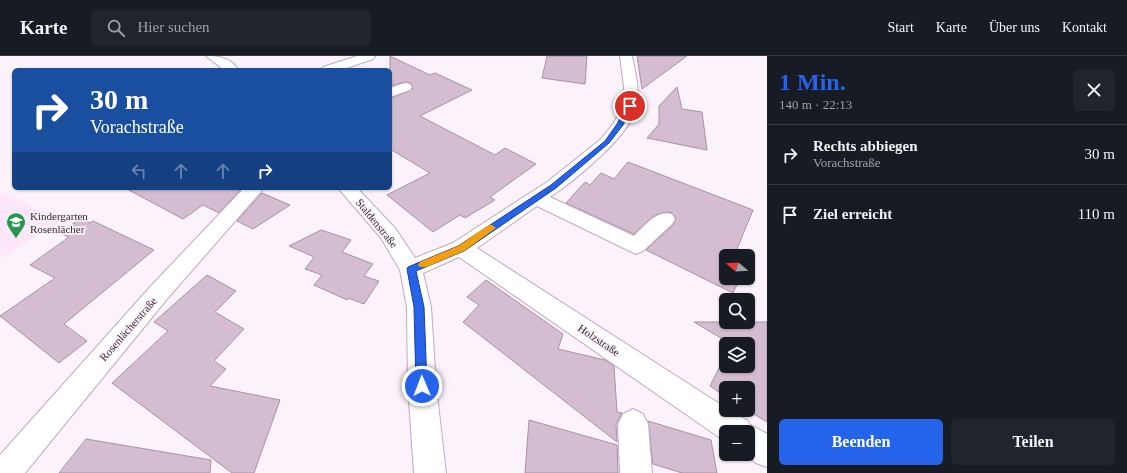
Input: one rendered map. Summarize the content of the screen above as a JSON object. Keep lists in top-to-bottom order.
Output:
{
  "streets": {
    "street": ["Staldenstraße", "Rosenlächerstraße", "Holzstraße"]
  },
  "places": {
    "school or university": ["Kindergarten Rosenlächer"]
  },
  "north": "left",
  "page": {
    "header": "Karte",
    "search": "Hier suchen",
    "nav": [
      "Start",
      "Karte",
      "Über uns",
      "Kontakt"
    ],
    "heading": ["1 Min.", "140 m · 22:13"],
    "turn": ["30 m", "Vorachstraße"],
    "list": [
      {
        "name": "Rechts abbiegen",
        "note": "Vorachstraße",
        "value": "30 m"
      },
      {
        "name": "Ziel erreicht",
        "value": "110 m"
      }
    ],
    "map_buttons": ["+", "−"],
    "buttons": ["Beenden", "Teilen"]
  }
}
